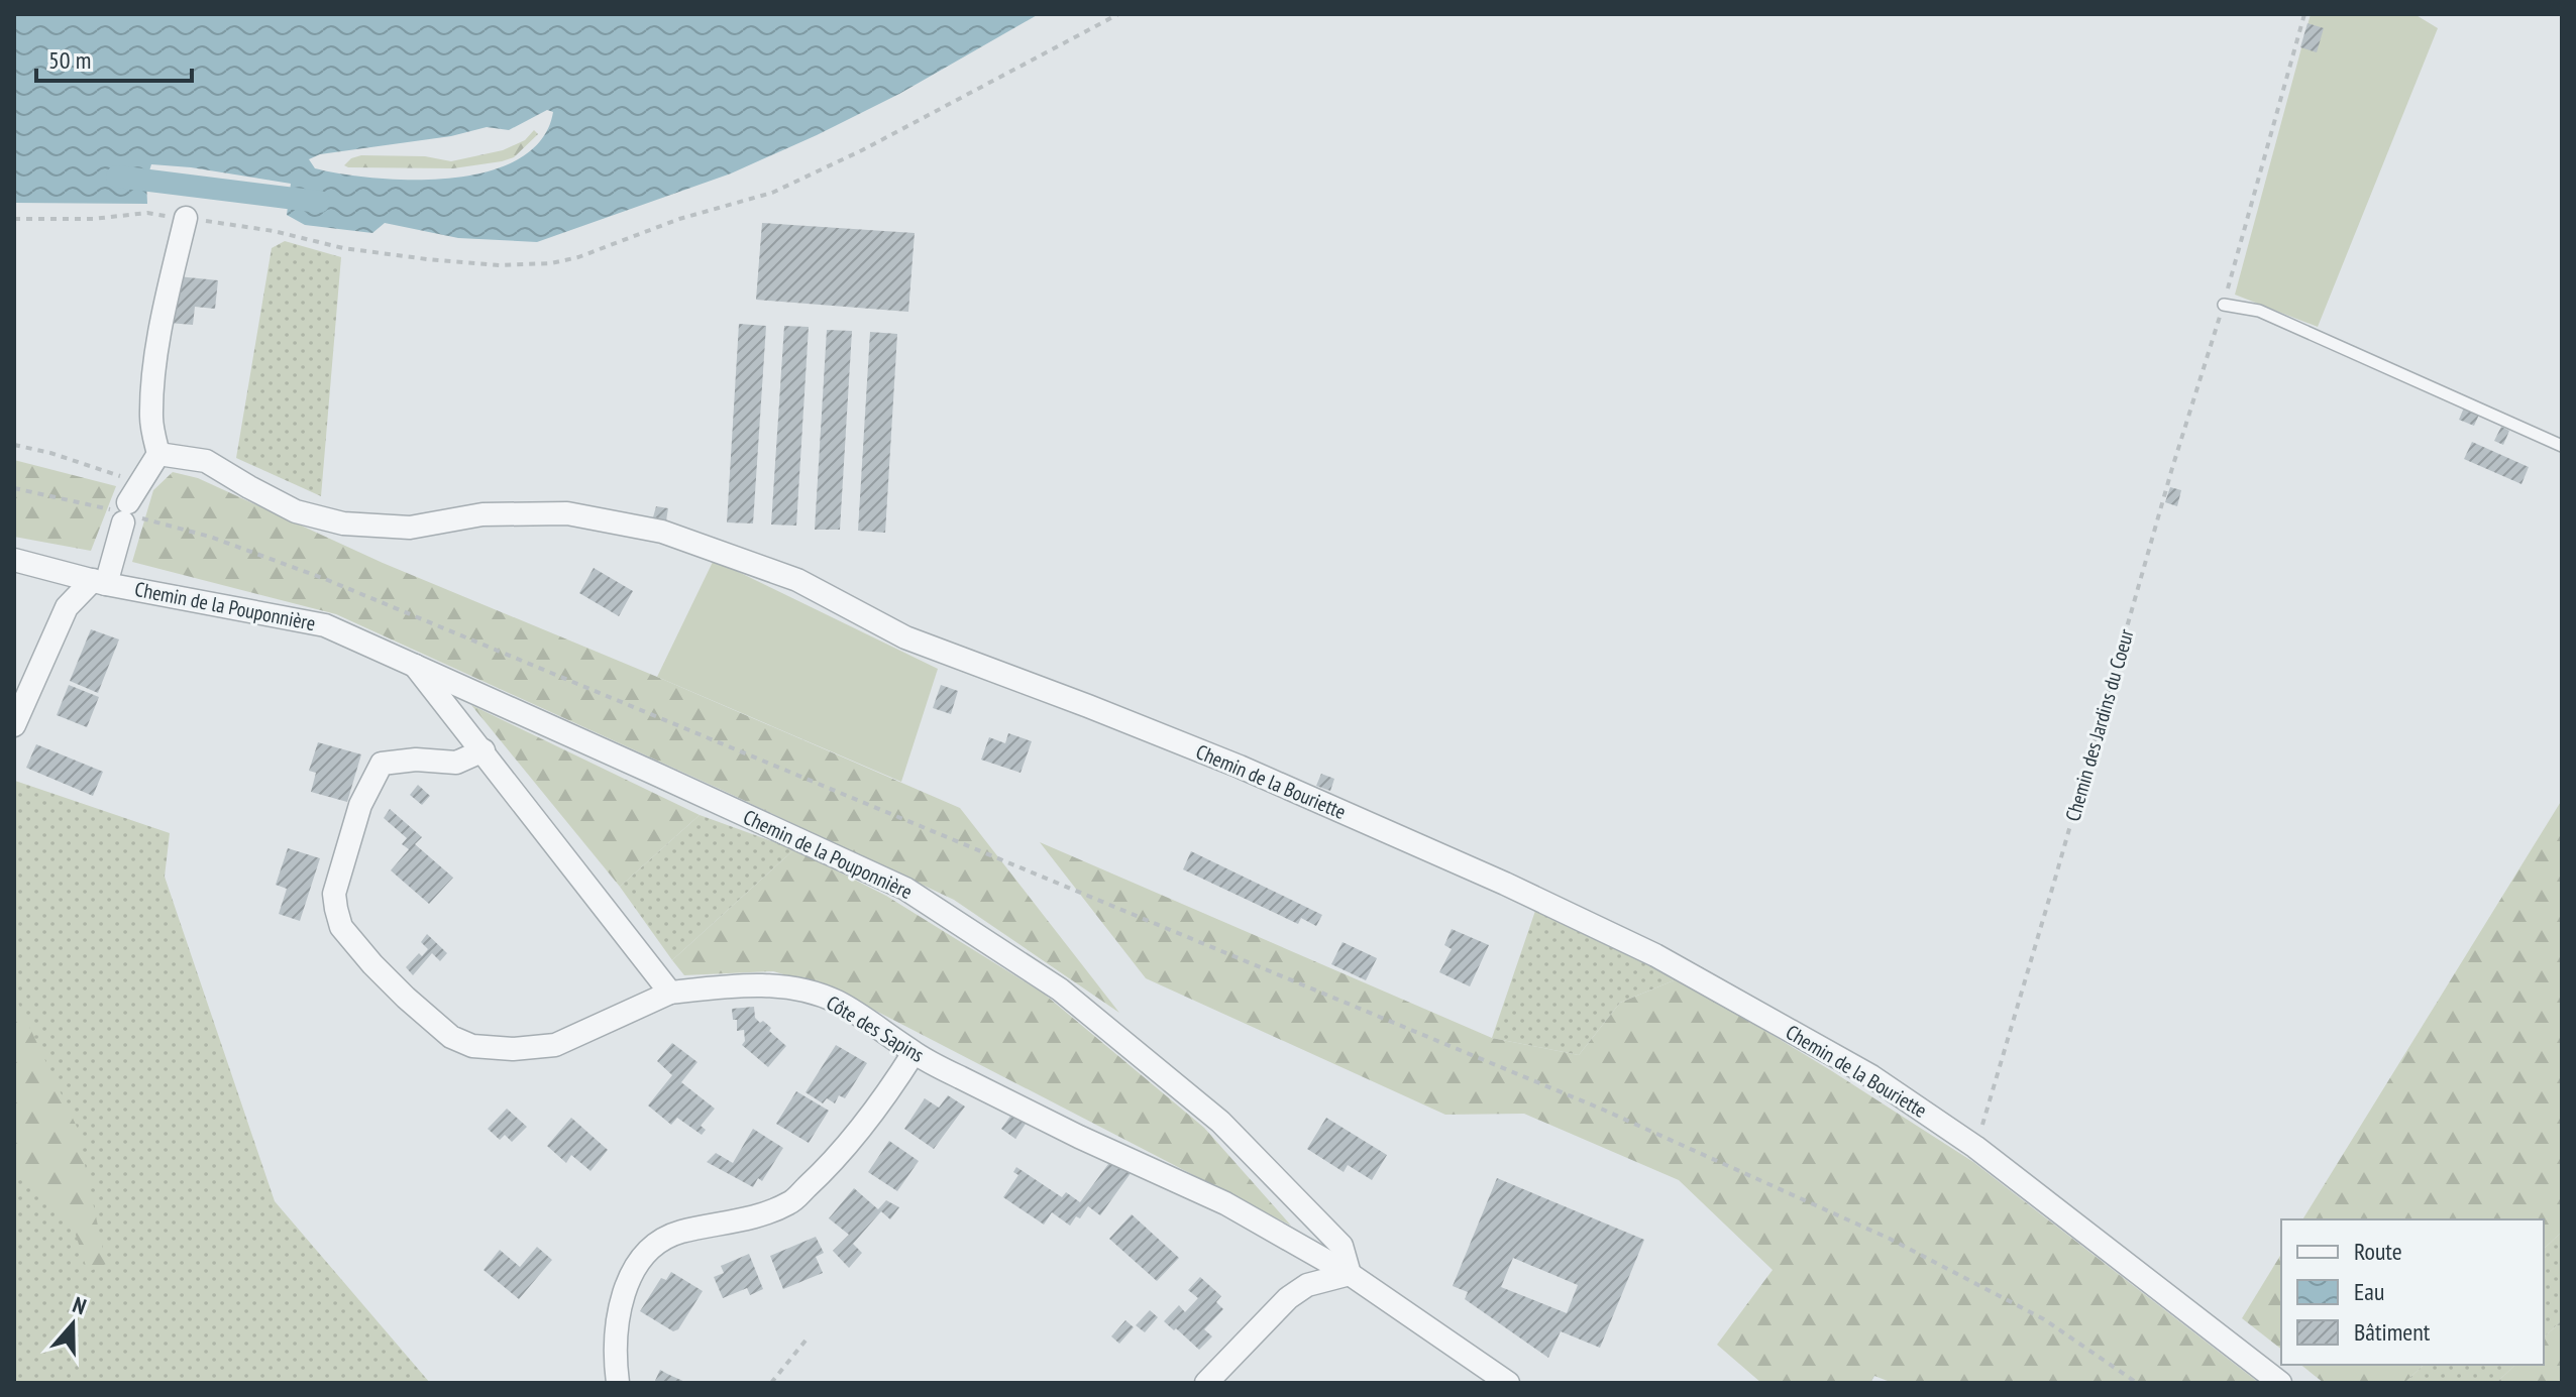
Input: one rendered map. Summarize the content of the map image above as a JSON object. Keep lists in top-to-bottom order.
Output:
{
  "streets": {
    "street": ["Chemin de la Pouponnière", "Chemin de la Bouriette", "Côte des Sapins"],
    "path": ["Chemin des Jardins du Coeur"]
  },
  "crossings": [
    ["Chemin de la Pouponnière", "Côte des Sapins"],
    ["Chemin des Jardins du Coeur", "Chemin de la Bouriette"]
  ],
  "legend": ["Route", "Eau", "Bâtiment"],
  "scale_bar": "50 m",
  "north": "top"
}
